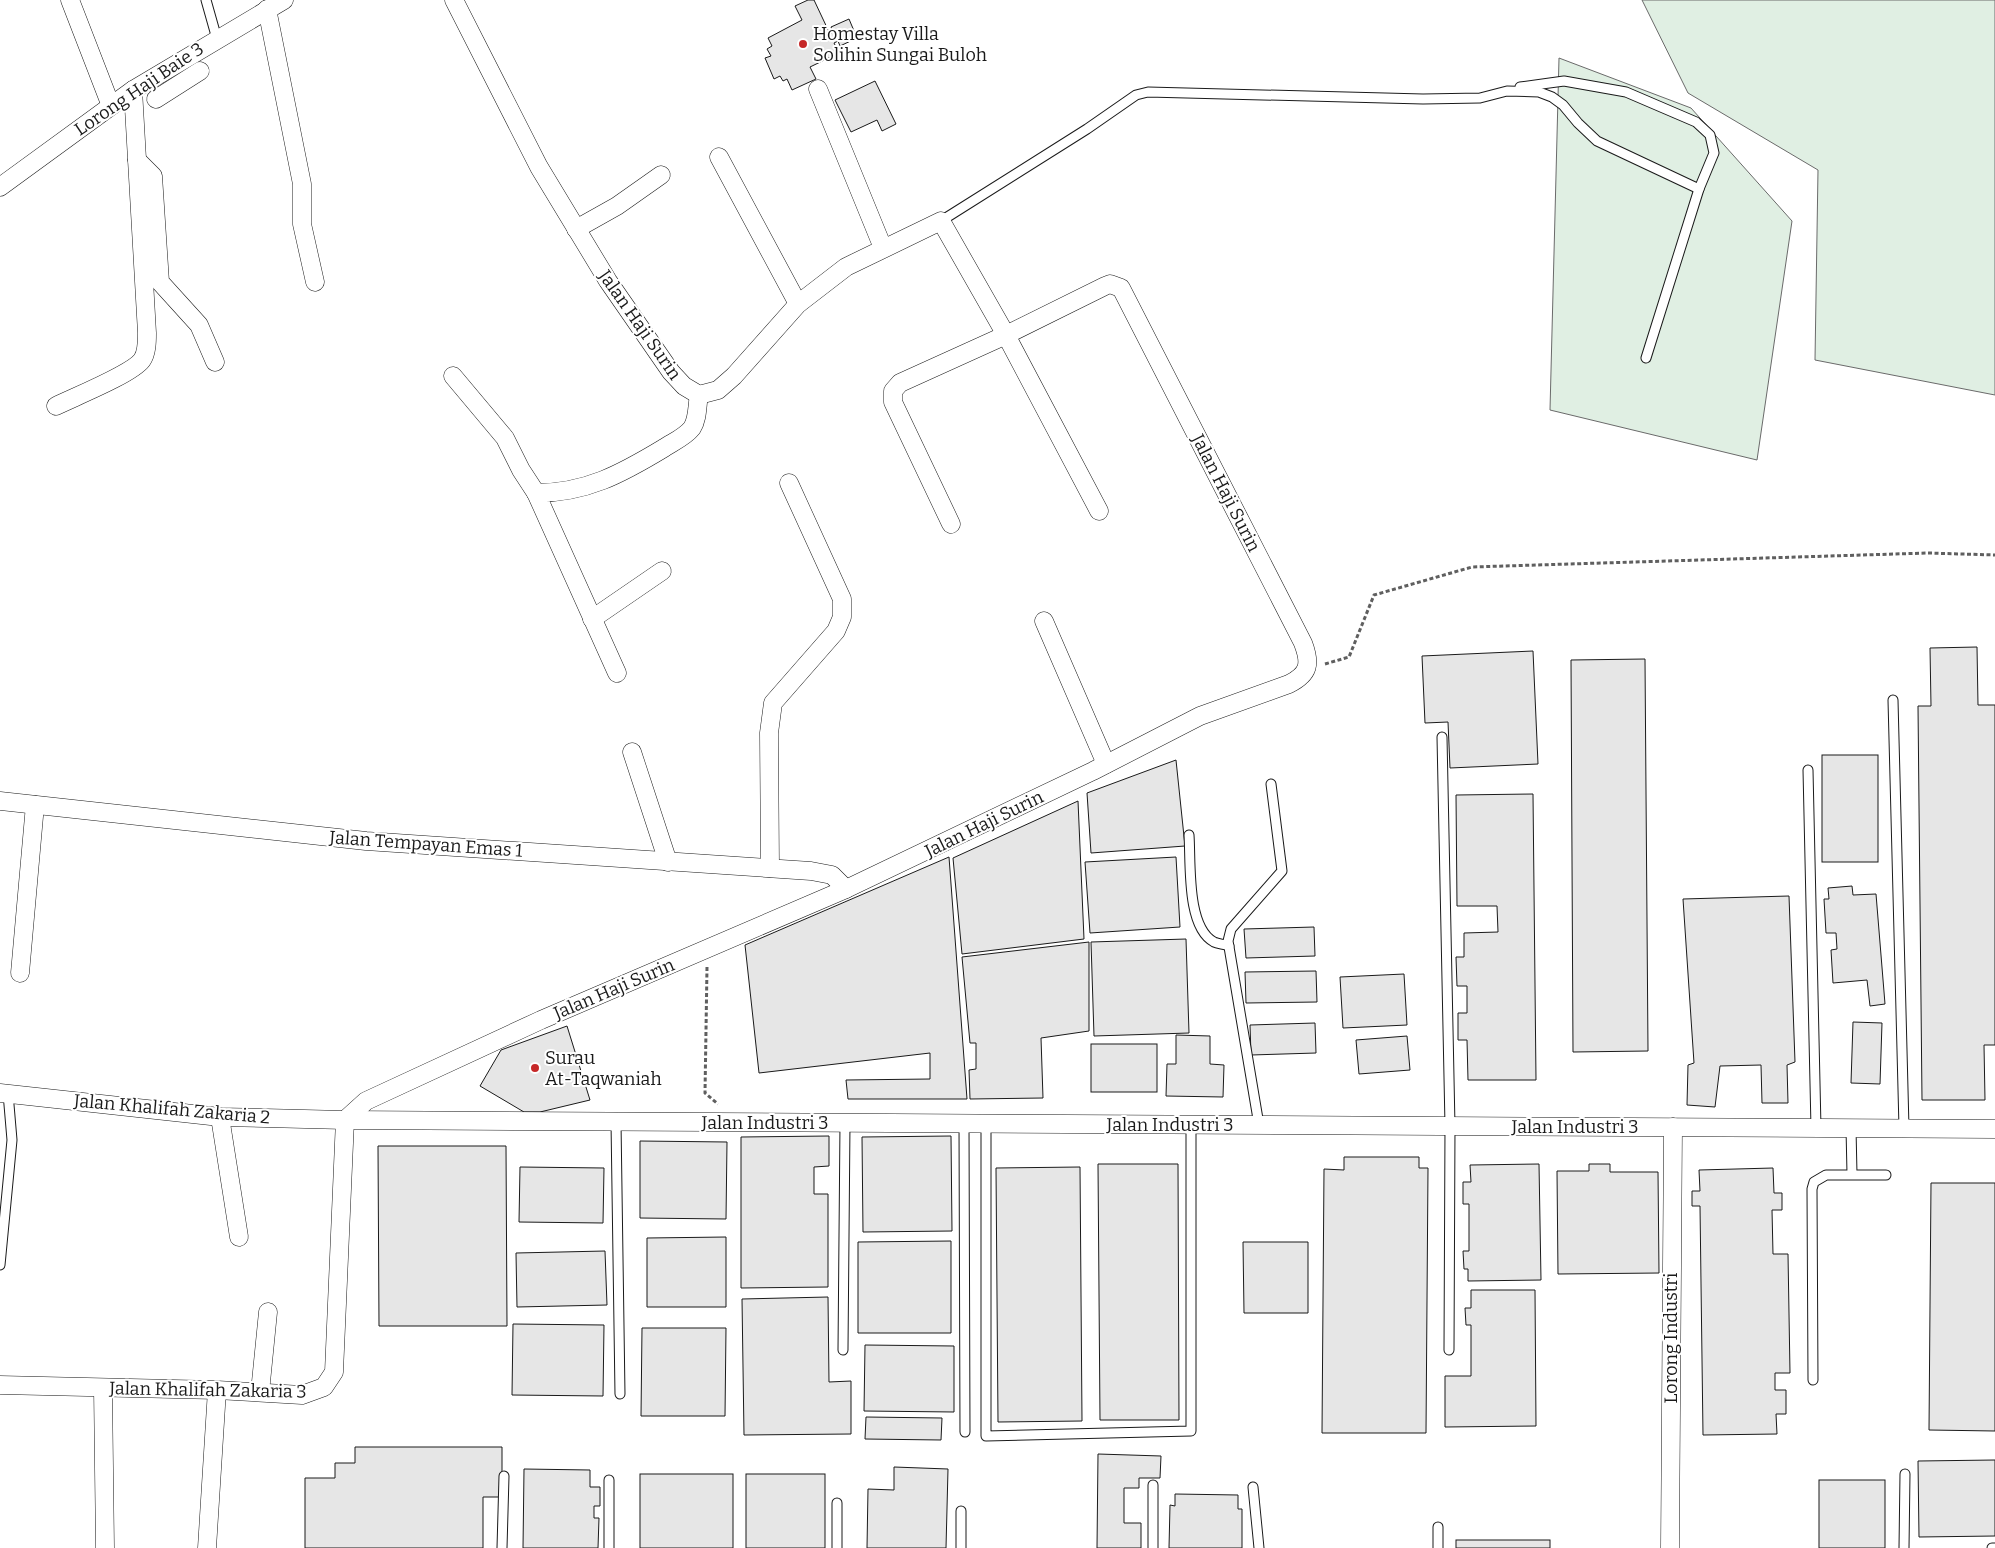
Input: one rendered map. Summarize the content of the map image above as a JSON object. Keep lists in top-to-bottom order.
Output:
{
  "streets": {
    "street": [
      "Lorong Haji Baie 3",
      "Jalan Haji Surin",
      "Jalan Tempayan Emas 1",
      "Jalan Khalifah Zakaria 2",
      "Jalan Industri 3",
      "Lorong Industri",
      "Jalan Khalifah Zakaria 3"
    ]
  },
  "crossings": [
    ["Jalan Haji Surin", "Jalan Tempayan Emas 1"],
    ["Jalan Haji Surin", "Jalan Khalifah Zakaria 2"],
    ["Jalan Haji Surin", "Jalan Industri 3"],
    ["Jalan Haji Surin", "Jalan Khalifah Zakaria 3"],
    ["Jalan Khalifah Zakaria 2", "Jalan Industri 3"],
    ["Jalan Khalifah Zakaria 2", "Jalan Khalifah Zakaria 3"],
    ["Jalan Industri 3", "Lorong Industri"],
    ["Jalan Industri 3", "Jalan Khalifah Zakaria 3"]
  ],
  "places": ["Homestay Villa Solihin Sungai Buloh", "Surau At-Taqwaniah"]
}
